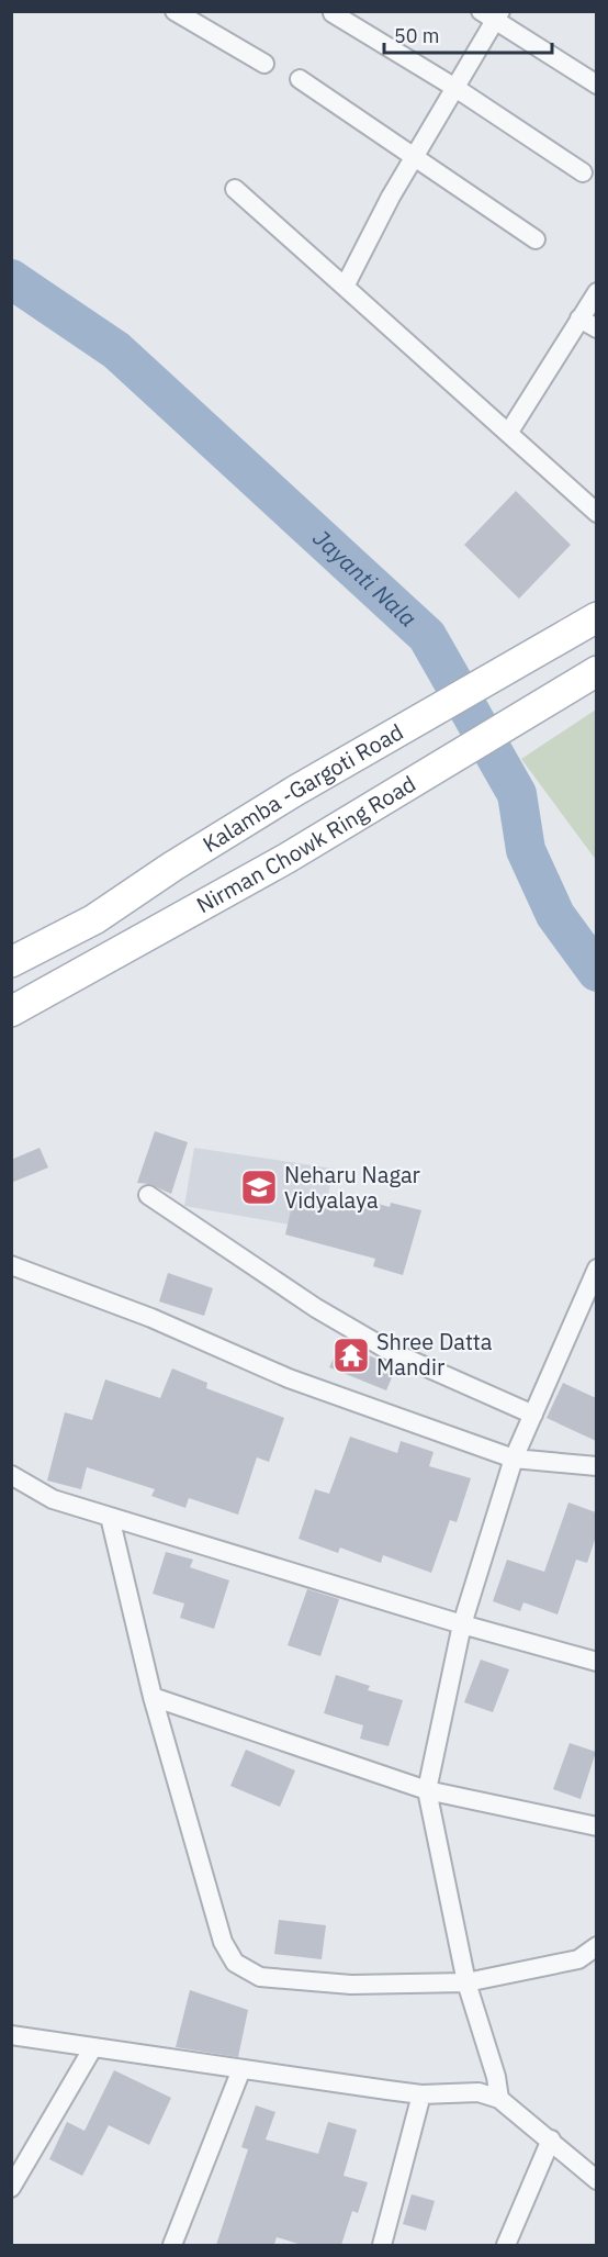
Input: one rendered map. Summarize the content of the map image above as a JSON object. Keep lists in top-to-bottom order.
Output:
{
  "streets": {
    "main road": ["Kalamba -Gargoti Road", "Nirman Chowk Ring Road"]
  },
  "water": ["Jayanti Nala"],
  "places": {
    "school or university": ["Neharu Nagar Vidyalaya"],
    "temple": ["Shree Datta Mandir"]
  },
  "scale_bar": "50 m"
}
